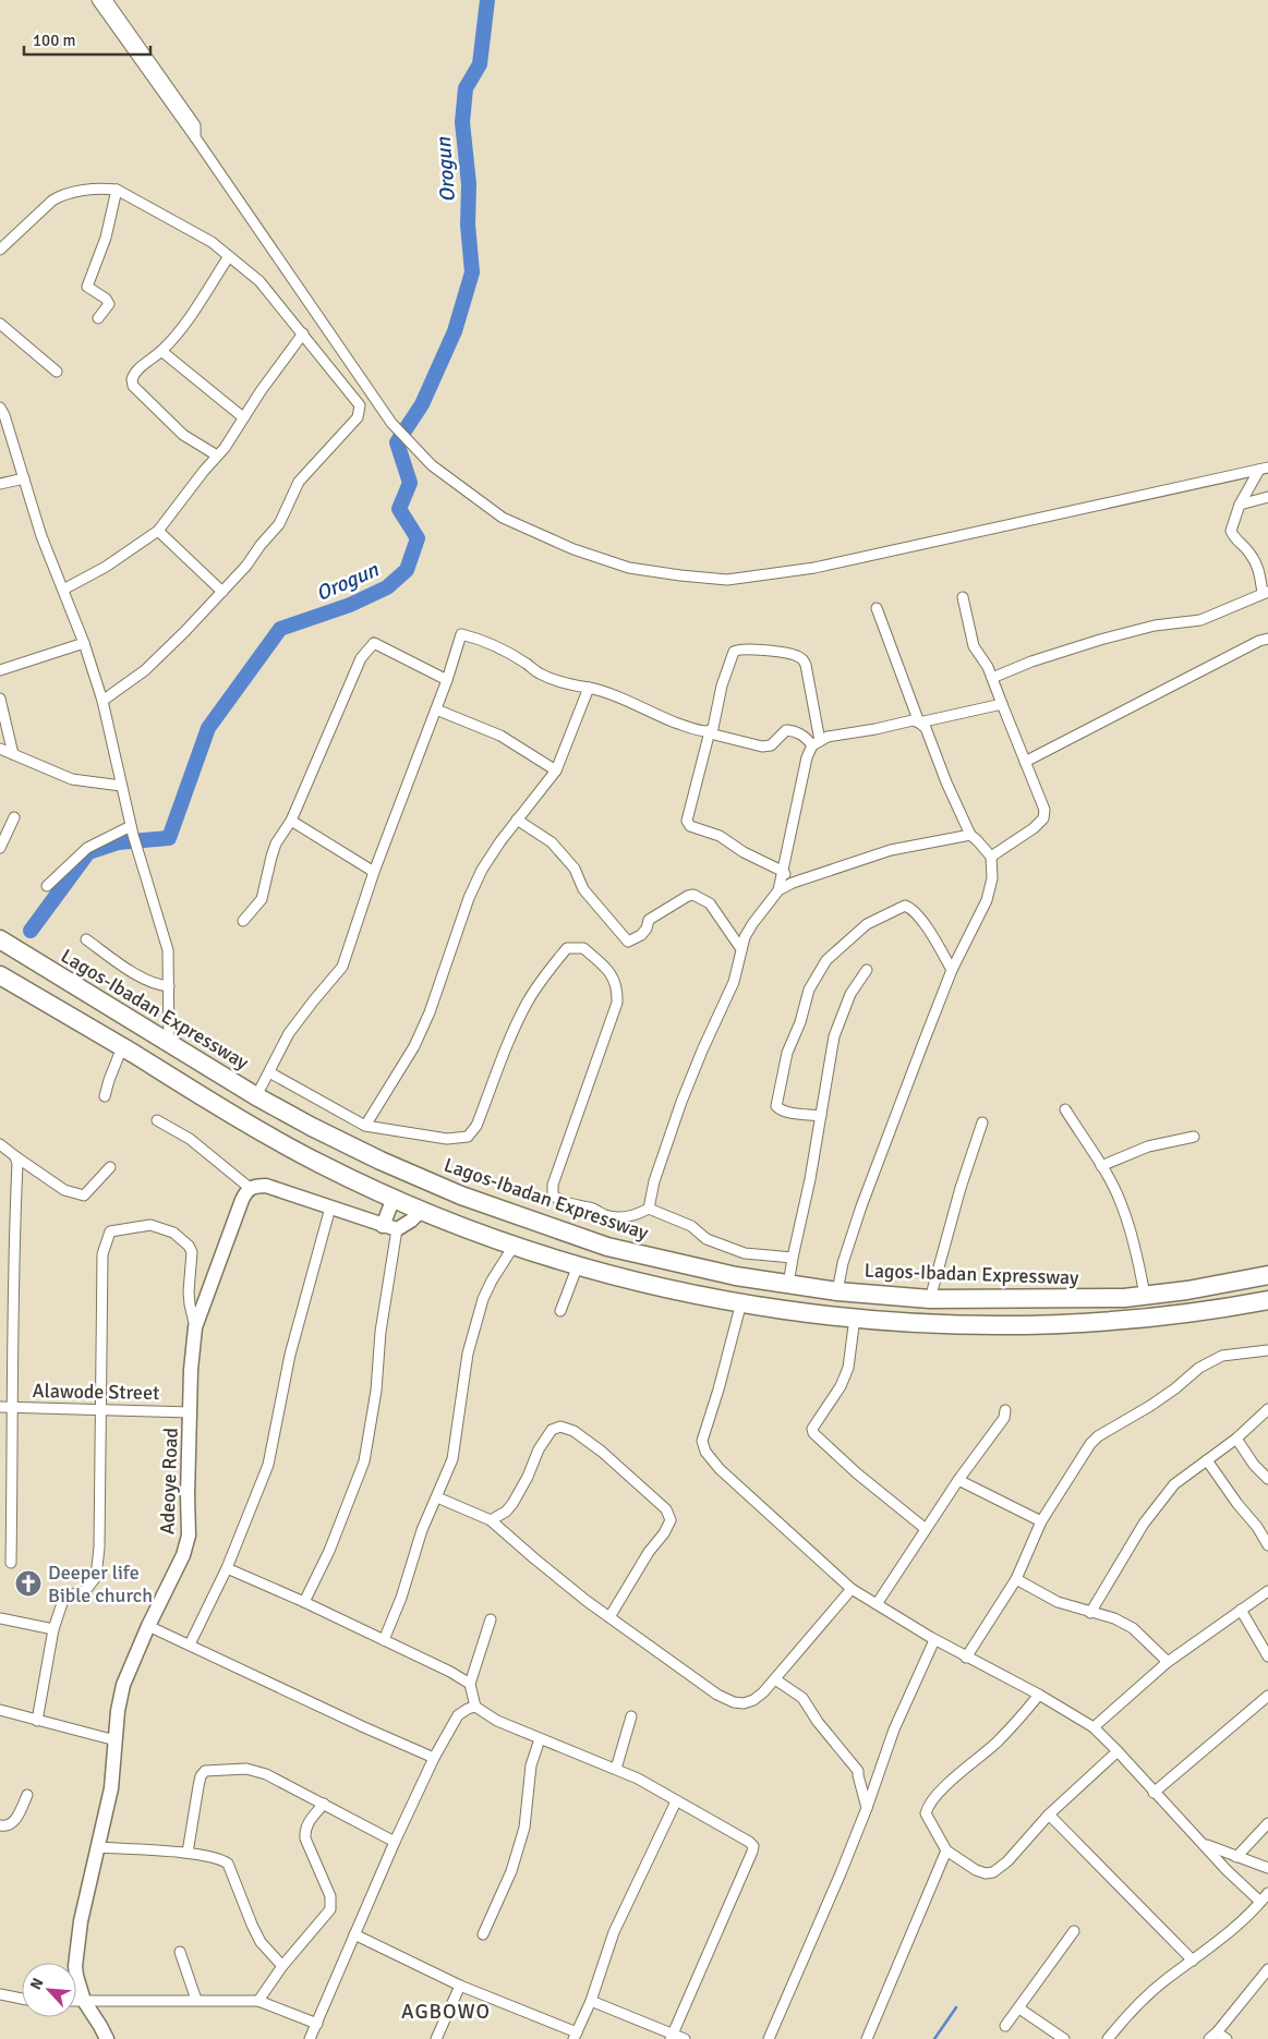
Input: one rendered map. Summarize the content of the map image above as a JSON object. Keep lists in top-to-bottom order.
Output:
{
  "streets": {
    "highway": ["Lagos-Ibadan Expressway"],
    "street": ["Alawode Street", "Adeoye Road"]
  },
  "crossings": [
    ["Alawode Street", "Adeoye Road"]
  ],
  "districts": ["AGBOWO"],
  "water": ["Orogun"],
  "places": {
    "church": ["Deeper life Bible church"]
  },
  "scale_bar": "100 m",
  "north": "top left"
}
